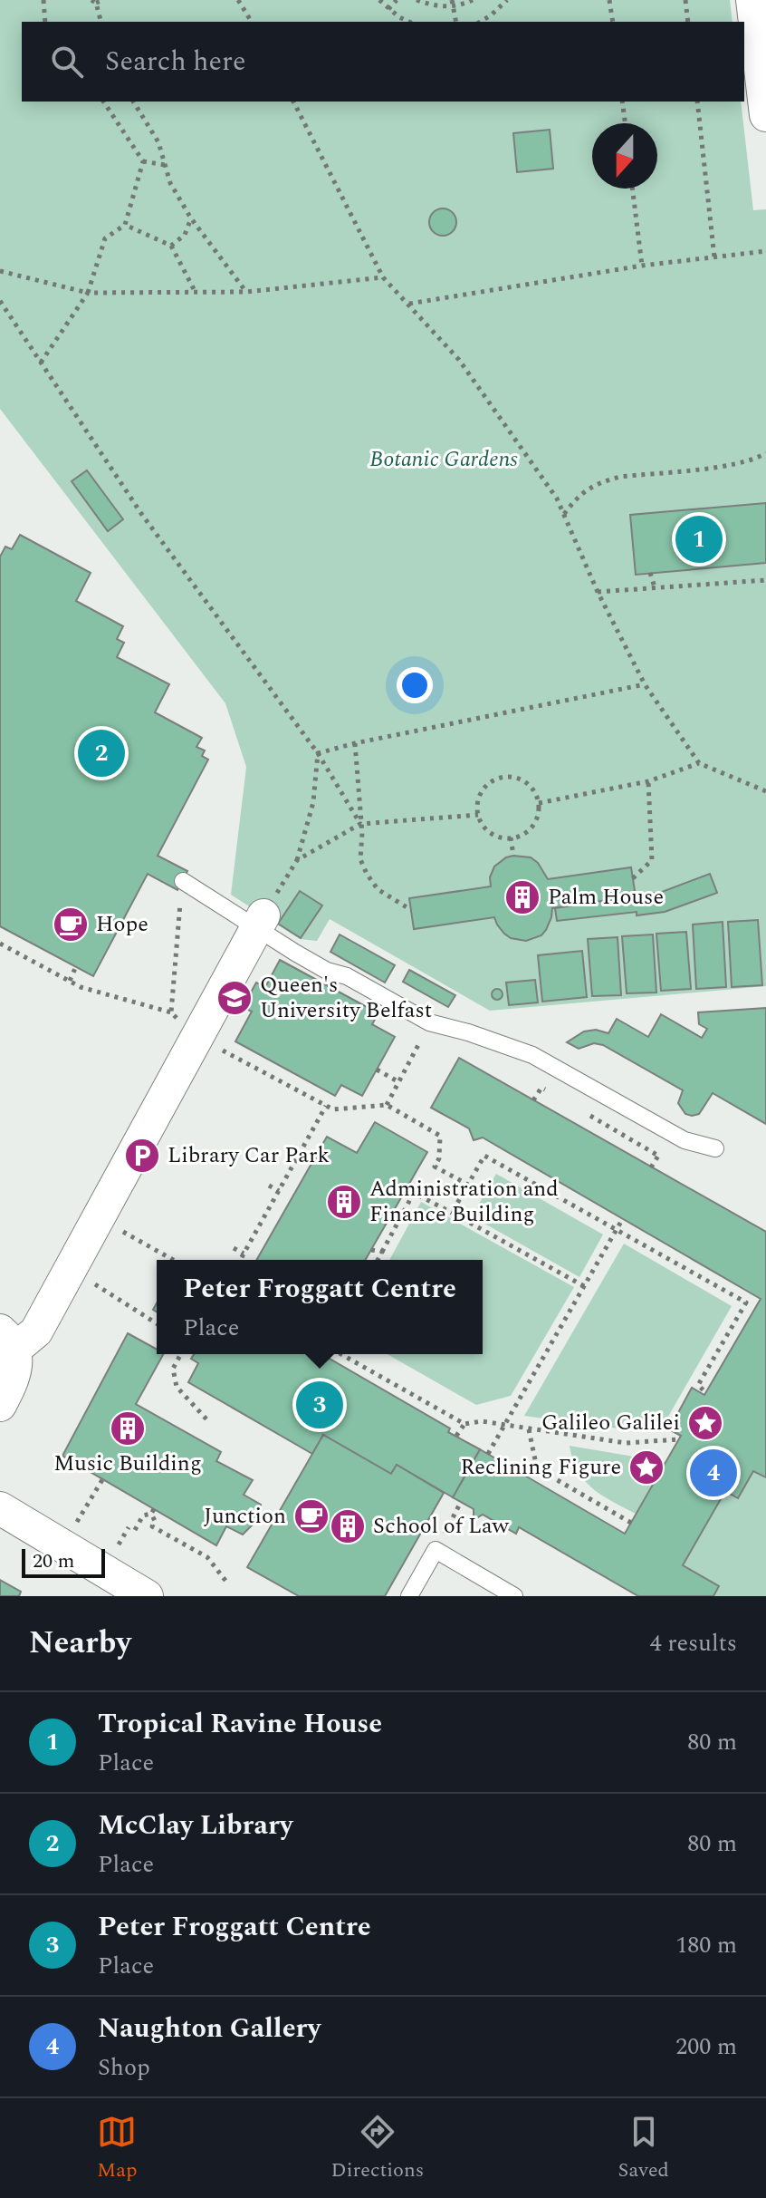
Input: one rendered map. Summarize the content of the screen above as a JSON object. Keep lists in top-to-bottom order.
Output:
{
  "parks": ["Botanic Gardens"],
  "places": {
    "building": [
      "Palm House",
      "Administration and Finance Building",
      "Music Building",
      "School of Law"
    ],
    "cafe": ["Hope", "Junction"],
    "school or university": ["Queen's University Belfast"],
    "parking": ["Library Car Park"],
    "place": ["Galileo Galilei", "Reclining Figure"]
  },
  "scale_bar": "20 m",
  "north": "bottom",
  "page": {
    "search": "Search here",
    "pins": [
      "1",
      "2",
      "3",
      "4"
    ],
    "popup": ["Peter Froggatt Centre", "Place"],
    "scale": "20 m",
    "heading": ["Nearby", "4 results"],
    "list": [
      {
        "mark": "1",
        "name": "Tropical Ravine House",
        "note": "Place",
        "value": "80 m"
      },
      {
        "mark": "2",
        "name": "McClay Library",
        "note": "Place",
        "value": "80 m"
      },
      {
        "mark": "3",
        "name": "Peter Froggatt Centre",
        "note": "Place",
        "value": "180 m"
      },
      {
        "mark": "4",
        "name": "Naughton Gallery",
        "note": "Shop",
        "value": "200 m"
      }
    ],
    "nav": ["Map", "Directions", "Saved"]
  }
}
